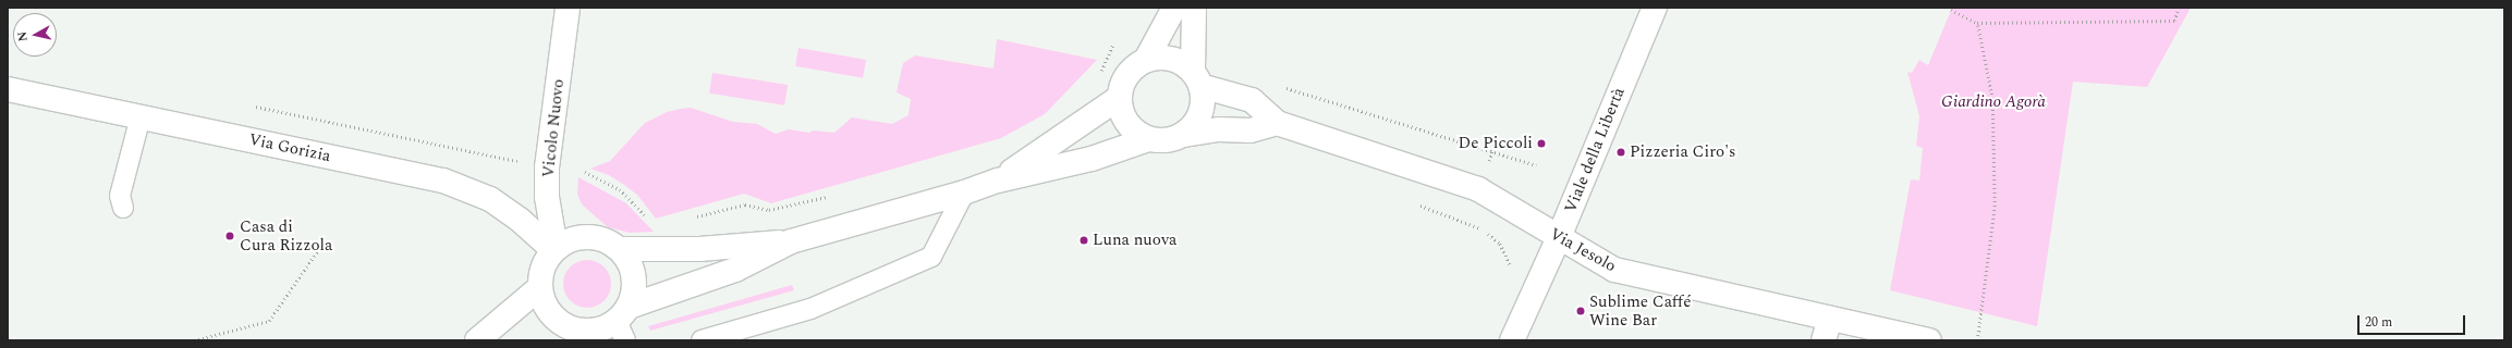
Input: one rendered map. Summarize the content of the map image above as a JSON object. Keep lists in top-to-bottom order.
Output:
{
  "streets": {
    "street": [
      "Vicolo Nuovo",
      "Via Gorizia",
      "Viale della Libertà",
      "Via Jesolo"
    ]
  },
  "crossings": [
    ["Vicolo Nuovo", "Via Gorizia"],
    ["Viale della Libertà", "Via Jesolo"]
  ],
  "parks": ["Giardino Agorà"],
  "places": [
    "De Piccoli",
    "Pizzeria Ciro's",
    "Casa di Cura Rizzola",
    "Luna nuova",
    "Sublime Caffé Wine Bar"
  ],
  "scale_bar": "20 m",
  "north": "left"
}
